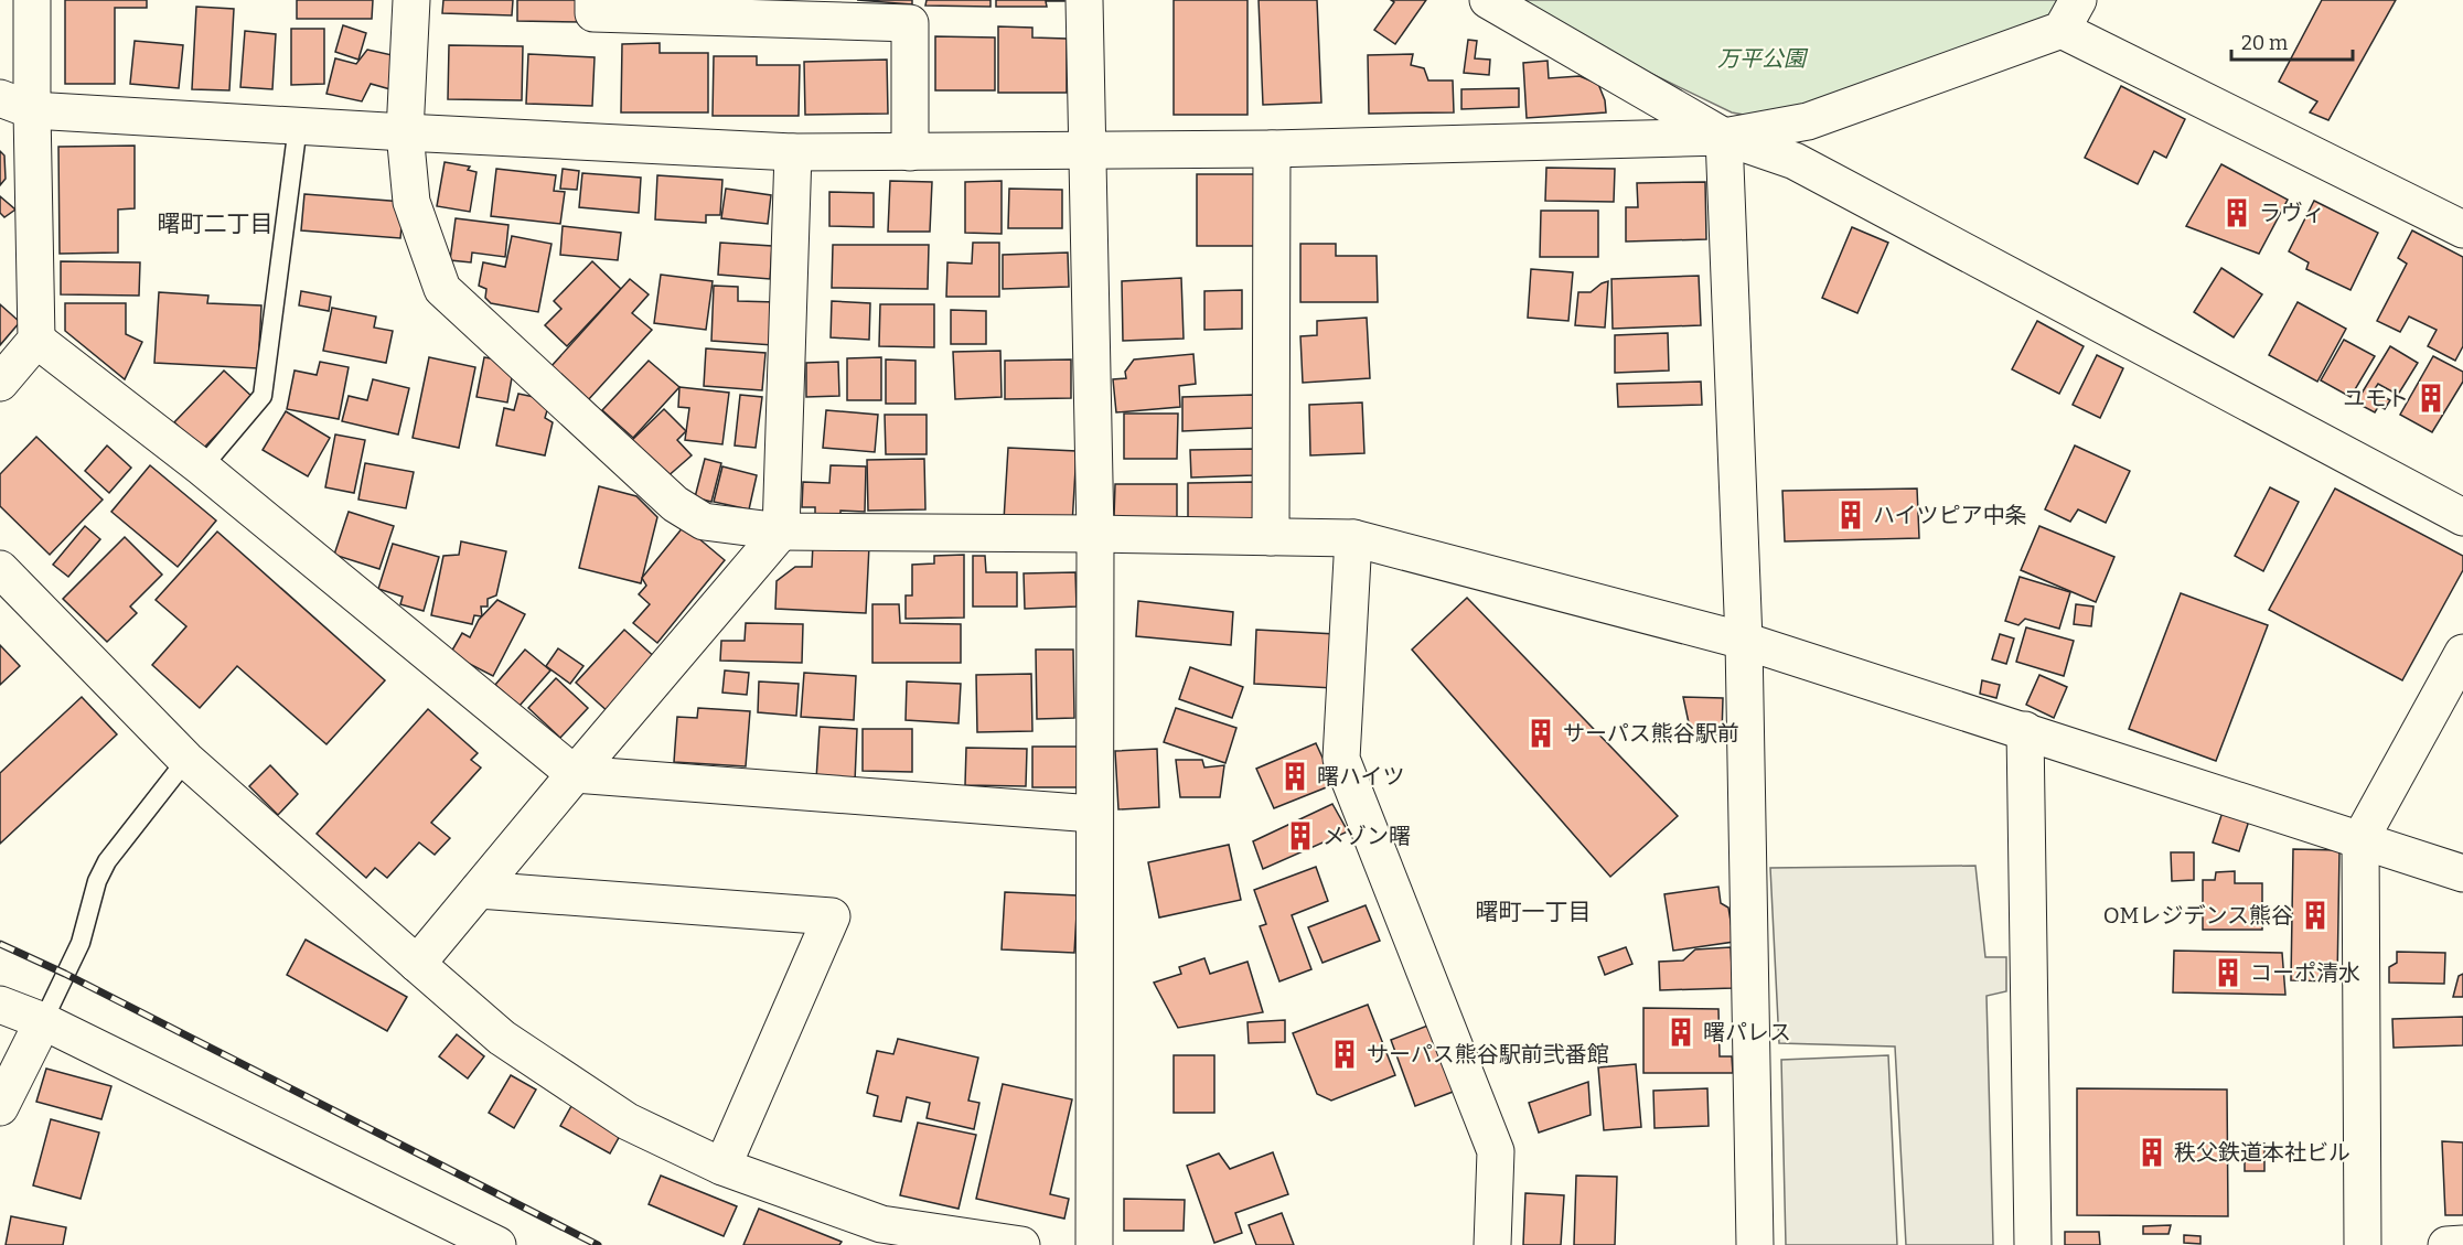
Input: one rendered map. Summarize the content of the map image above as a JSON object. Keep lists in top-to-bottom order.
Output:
{
  "districts": ["曙町二丁目", "曙町一丁目"],
  "parks": ["万平公園"],
  "places": {
    "building": [
      "ラヴィ",
      "ユモト",
      "ハイツピア中条",
      "サーパス熊谷駅前",
      "曙ハイツ",
      "メゾン曙",
      "OMレジデンス熊谷",
      "コーポ清水",
      "曙パレス",
      "サーパス熊谷駅前弐番館",
      "秩父鉄道本社ビル"
    ]
  },
  "scale_bar": "20 m"
}
